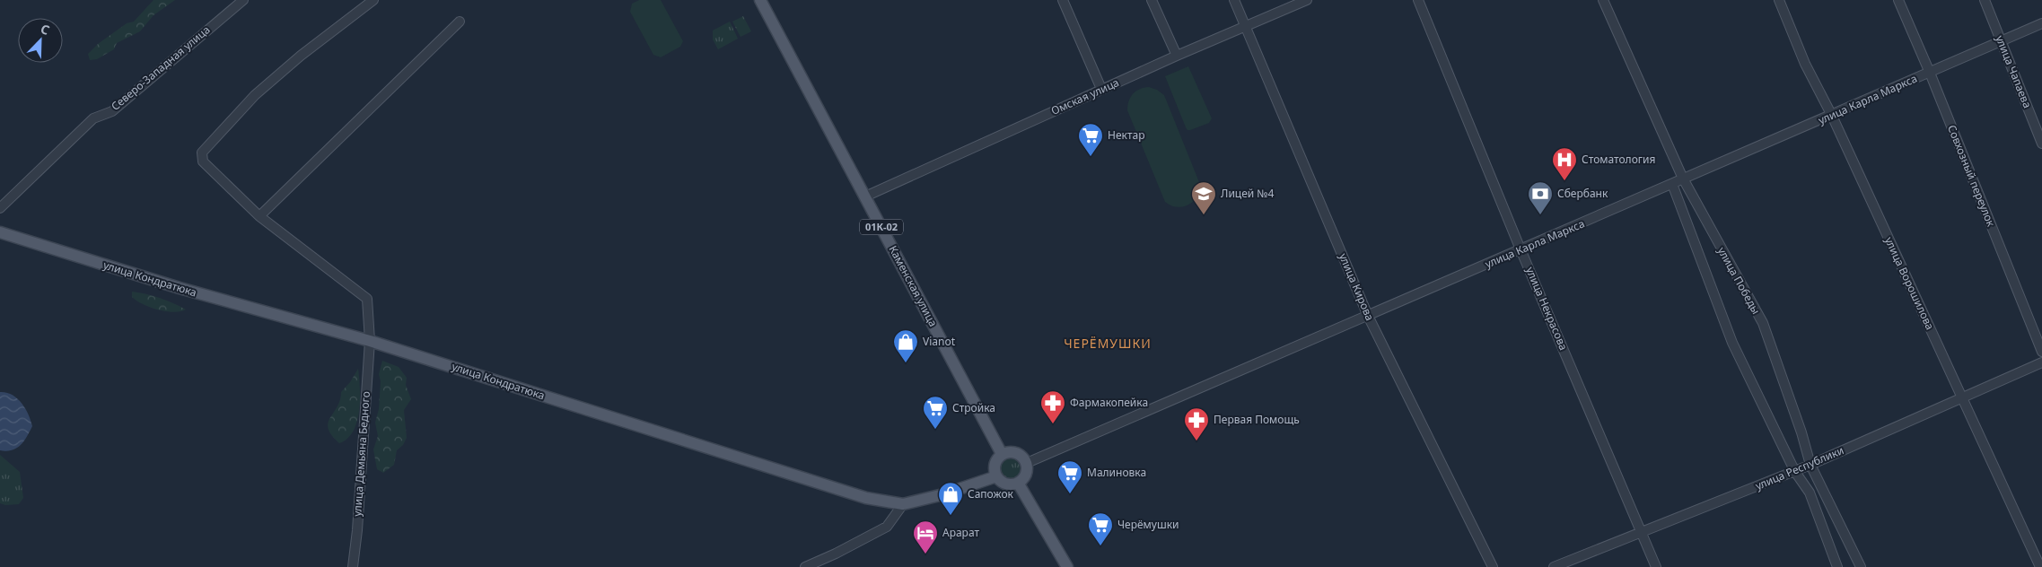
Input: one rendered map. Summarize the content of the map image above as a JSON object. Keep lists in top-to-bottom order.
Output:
{
  "streets": {
    "main road": ["01К-02", "улица Кондратюка", "Каменская улица"],
    "street": [
      "Северо-Западная улица",
      "улица Чапаева",
      "Омская улица",
      "улица Карла Маркса",
      "Совхозный переулок",
      "улица Победы",
      "улица Ворошилова",
      "улица Кирова",
      "улица Некрасова",
      "улица Демьяна Бедного",
      "улица Республики"
    ]
  },
  "crossings": [
    ["улица Чапаева", "улица Карла Маркса"],
    ["Омская улица", "Каменская улица"],
    ["Омская улица", "улица Кирова"],
    ["улица Карла Маркса", "Совхозный переулок"],
    ["улица Карла Маркса", "улица Кондратюка"],
    ["улица Карла Маркса", "улица Победы"],
    ["улица Карла Маркса", "улица Ворошилова"],
    ["улица Карла Маркса", "Каменская улица"],
    ["улица Карла Маркса", "улица Кирова"],
    ["улица Карла Маркса", "улица Некрасова"],
    ["улица Кондратюка", "Каменская улица"],
    ["улица Кондратюка", "улица Демьяна Бедного"],
    ["улица Победы", "улица Республики"],
    ["улица Ворошилова", "улица Республики"],
    ["улица Некрасова", "улица Республики"]
  ],
  "districts": ["ЧЕРЁМУШКИ"],
  "places": {
    "supermarket": [
      "Нектар",
      "Стройка",
      "Малиновка",
      "Черёмушки"
    ],
    "hospital": ["Стоматология"],
    "school or university": ["Лицей №4"],
    "bank": ["Сбербанк"],
    "shop": ["Vianot", "Сапожок"],
    "pharmacy": ["Фармакопейка", "Первая Помощь"],
    "hotel": ["Арарат"]
  },
  "north": "top right"
}
